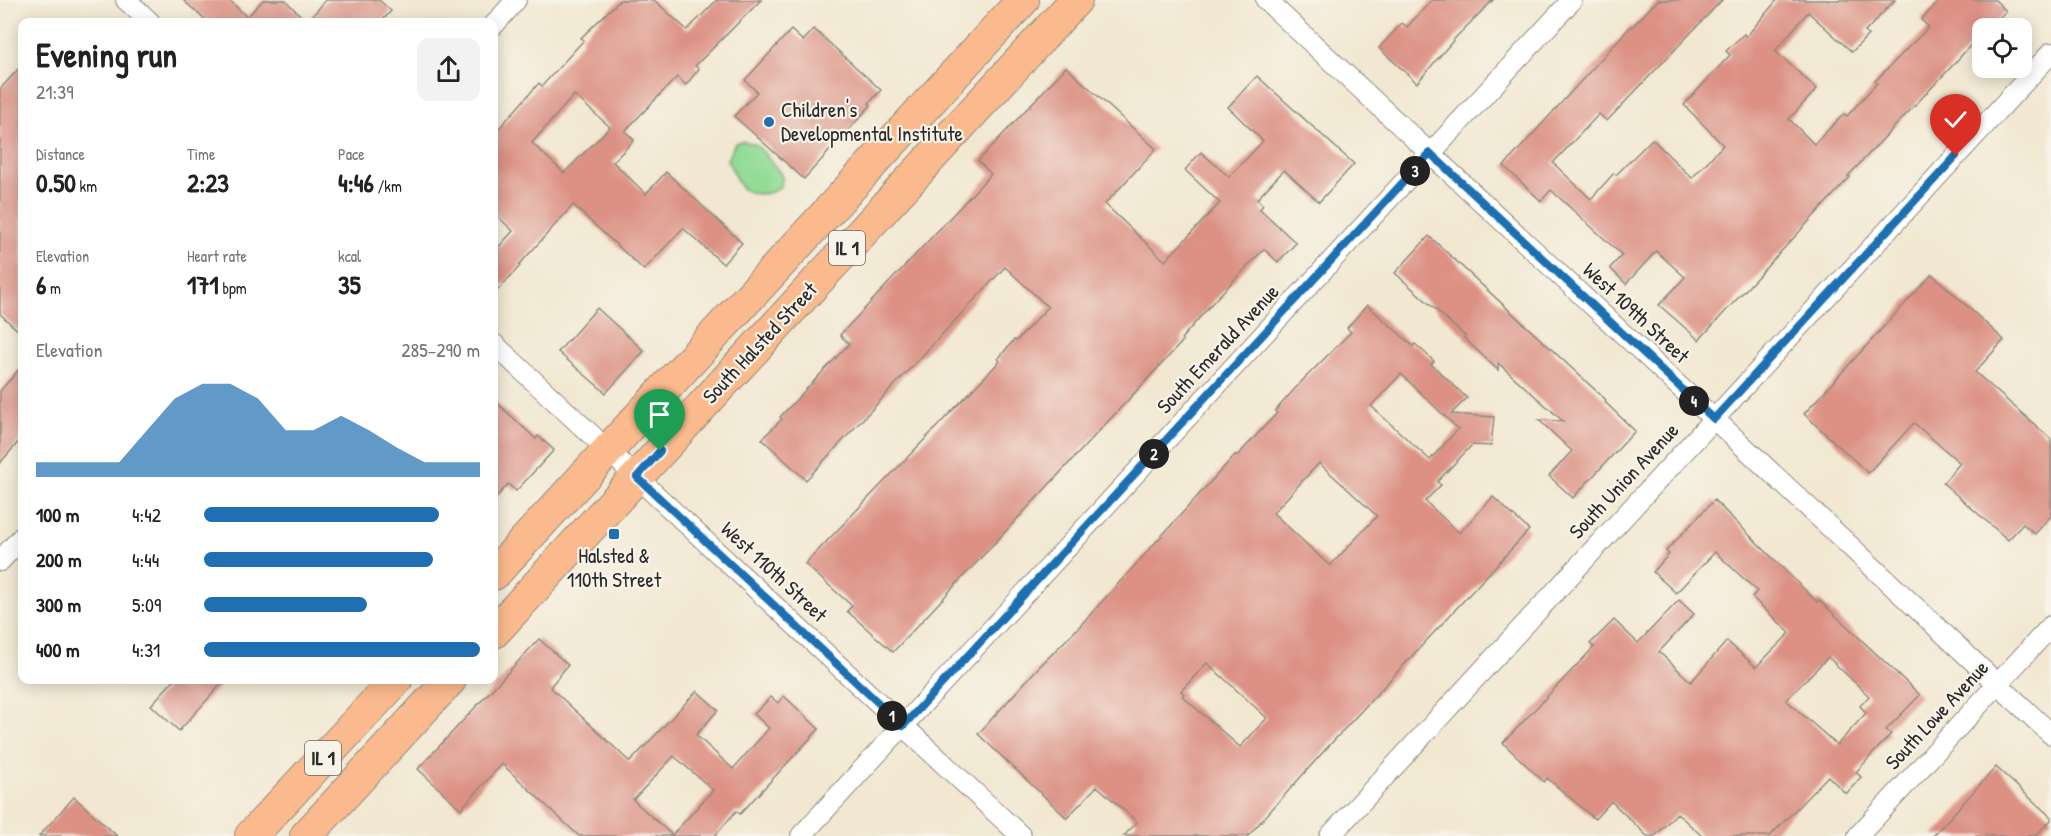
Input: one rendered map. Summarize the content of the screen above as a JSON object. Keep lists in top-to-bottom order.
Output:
{
  "streets": {
    "main road": ["IL 1", "South Halsted Street"],
    "street": [
      "West 109th Street",
      "South Emerald Avenue",
      "South Union Avenue",
      "West 110th Street",
      "South Lowe Avenue"
    ]
  },
  "crossings": [
    ["West 109th Street", "South Emerald Avenue"],
    ["West 109th Street", "South Union Avenue"],
    ["West 109th Street", "South Lowe Avenue"],
    ["South Halsted Street", "West 110th Street"],
    ["South Emerald Avenue", "West 110th Street"]
  ],
  "places": {
    "other": ["Children's Developmental Institute"],
    "transit": ["Halsted & 110th Street"]
  },
  "page": {
    "heading": ["Evening run", "21:39"],
    "stats": [
      ["Distance", "0.50 km"],
      ["Time", "2:23"],
      ["Pace", "4:46 /km"],
      ["Elevation", "6 m"],
      ["Heart rate", "171 bpm"],
      ["kcal", "35"]
    ],
    "pins": [
      "3",
      "4",
      "2",
      "1"
    ],
    "chart": ["Elevation", "285–290 m"],
    "list": [
      {
        "name": "100 m",
        "note": "4:42"
      },
      {
        "name": "200 m",
        "note": "4:44"
      },
      {
        "name": "300 m",
        "note": "5:09"
      },
      {
        "name": "400 m",
        "note": "4:31"
      }
    ]
  }
}
